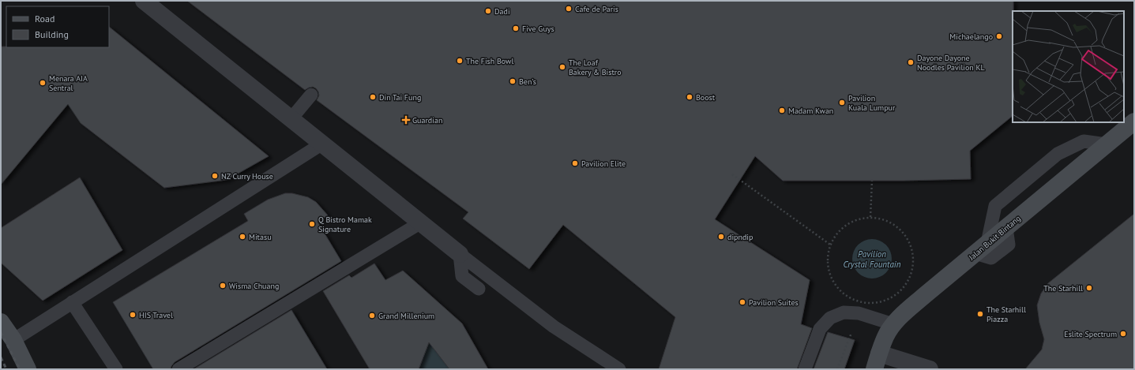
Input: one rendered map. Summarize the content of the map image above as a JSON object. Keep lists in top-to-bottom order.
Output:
{
  "streets": {
    "main road": ["Jalan Bukit Bintang"]
  },
  "water": ["Pavilion Crystal Fountain"],
  "places": {
    "other": [
      "Cafe de Paris",
      "Dadi",
      "Five Guys",
      "Michaelango",
      "The Fish Bowl",
      "Dayone Dayone Noodles Pavilion KL",
      "The Loaf Bakery & Bistro",
      "Ben’s",
      "Menara AIA Sentral",
      "Din Tai Fung",
      "Boost",
      "Pavilion Kuala Lumpur",
      "Madam Kwan",
      "Pavilion Elite",
      "NZ Curry House",
      "Q Bistro Mamak Signature",
      "Mitasu",
      "dipndip",
      "Wisma Chuang",
      "The Starhill",
      "Pavilion Suites",
      "The Starhill Piazza",
      "HIS Travel",
      "Grand Millenium",
      "Eslite Spectrum"
    ],
    "health": ["Guardian"]
  },
  "legend": ["Road", "Building"]
}
